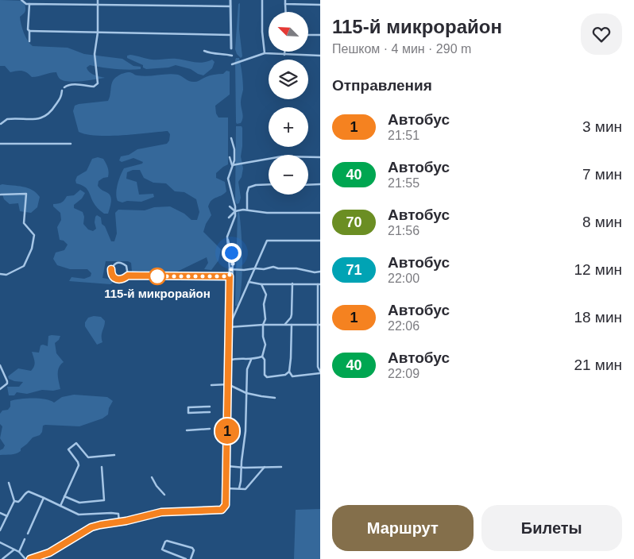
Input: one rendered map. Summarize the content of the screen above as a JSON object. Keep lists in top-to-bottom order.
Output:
{
  "places": ["115-й микрорайон"],
  "lines": ["bus line 1"],
  "north": "top left",
  "page": {
    "on_map": "1",
    "heading": [
      ["115-й микрорайон", "Пешком · 4 мин · 290 m"],
      "Отправления"
    ],
    "map_buttons": ["+", "−"],
    "list": [
      {
        "mark": "1",
        "name": "Автобус",
        "note": "21:51",
        "value": "3 мин"
      },
      {
        "mark": "40",
        "name": "Автобус",
        "note": "21:55",
        "value": "7 мин"
      },
      {
        "mark": "70",
        "name": "Автобус",
        "note": "21:56",
        "value": "8 мин"
      },
      {
        "mark": "71",
        "name": "Автобус",
        "note": "22:00",
        "value": "12 мин"
      },
      {
        "mark": "1",
        "name": "Автобус",
        "note": "22:06",
        "value": "18 мин"
      },
      {
        "mark": "40",
        "name": "Автобус",
        "note": "22:09",
        "value": "21 мин"
      }
    ],
    "buttons": ["Маршрут", "Билеты"]
  }
}
